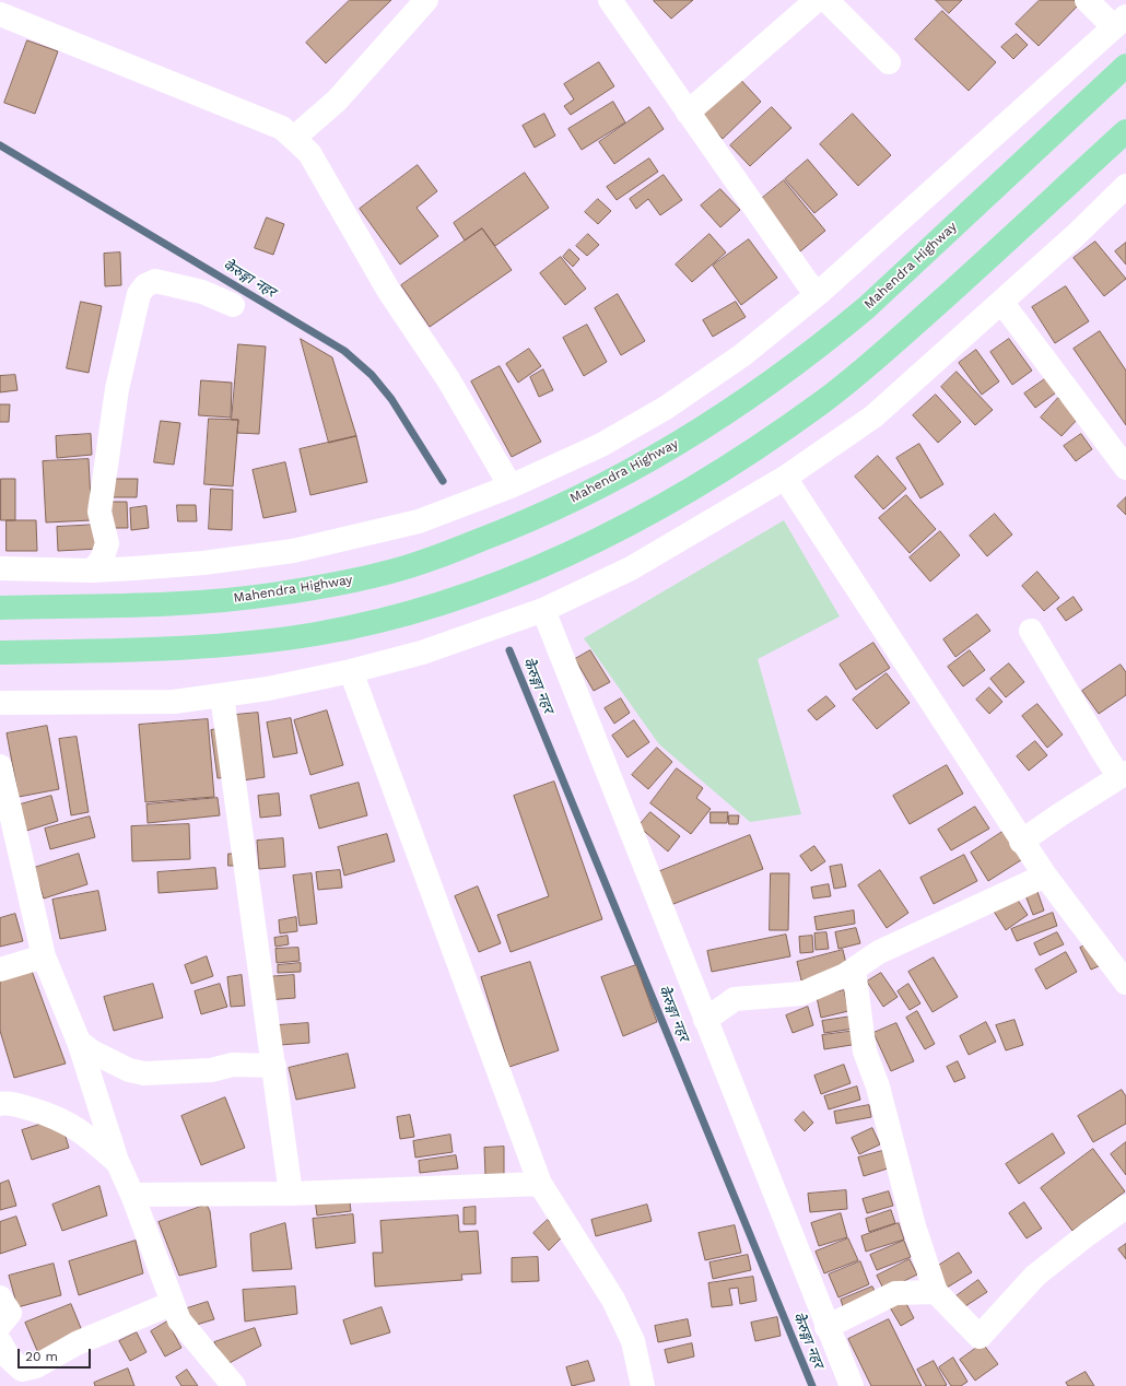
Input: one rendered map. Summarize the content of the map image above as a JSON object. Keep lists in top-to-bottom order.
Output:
{
  "streets": {
    "highway": ["Mahendra Highway"]
  },
  "water": ["केेरुङ्गा नहर"],
  "scale_bar": "20 m"
}
